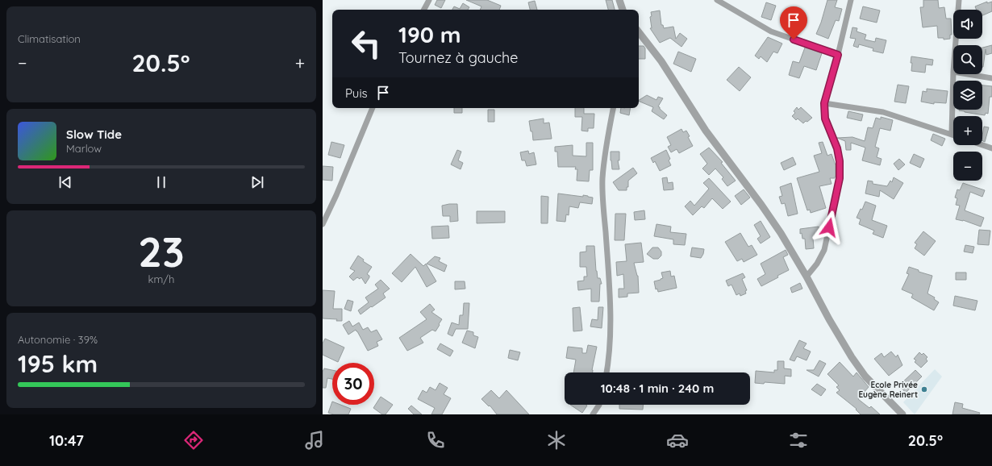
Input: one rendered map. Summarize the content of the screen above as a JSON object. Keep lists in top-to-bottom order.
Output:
{
  "places": ["Ecole Privée Eugène Reinert"],
  "page": {
    "tile": [
      "Climatisation",
      ["23", "km/h"],
      ["Autonomie · 39%", "195 km"]
    ],
    "map_buttons": ["+", "−"],
    "turn": ["190 m", "Tournez à gauche"],
    "heat": ["−", "20.5°", "+"],
    "then": "Puis",
    "song": ["Slow Tide", "Marlow"],
    "limit": "30",
    "trip": "10:48 · 1 min · 240 m",
    "tabs": ["10:47", "20.5°"]
  }
}
